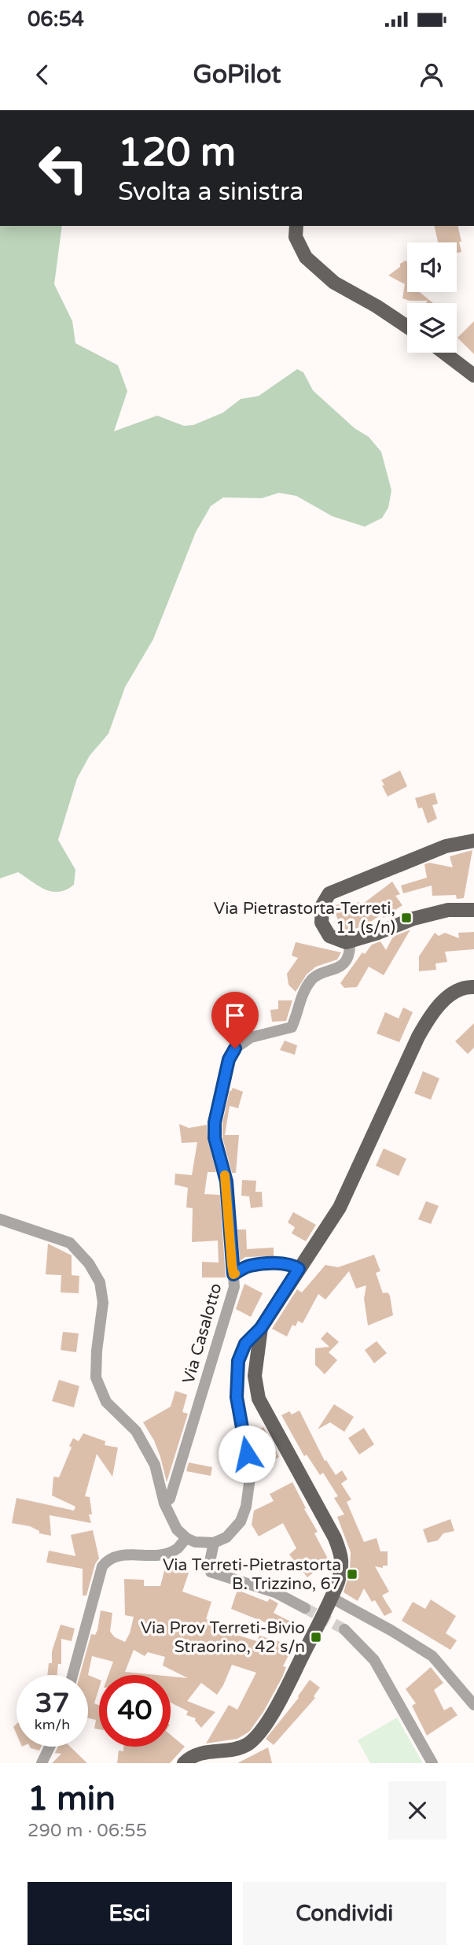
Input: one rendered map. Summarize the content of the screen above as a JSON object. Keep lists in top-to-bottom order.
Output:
{
  "streets": {
    "street": ["Via Casalotto"]
  },
  "places": {
    "transit": ["Via Pietrastorta-Terreti, 11 (s/n)", "Via Terreti-Pietrastorta B. Trizzino, 67", "Via Prov Terreti-Bivio Straorino, 42 s/n"]
  },
  "page": {
    "status": "06:54",
    "header": "GoPilot",
    "turn": ["120 m", "Svolta a sinistra"],
    "speed": "37 km/h",
    "limit": "40",
    "heading": ["1 min", "290 m · 06:55"],
    "buttons": ["Esci", "Condividi"]
  }
}
